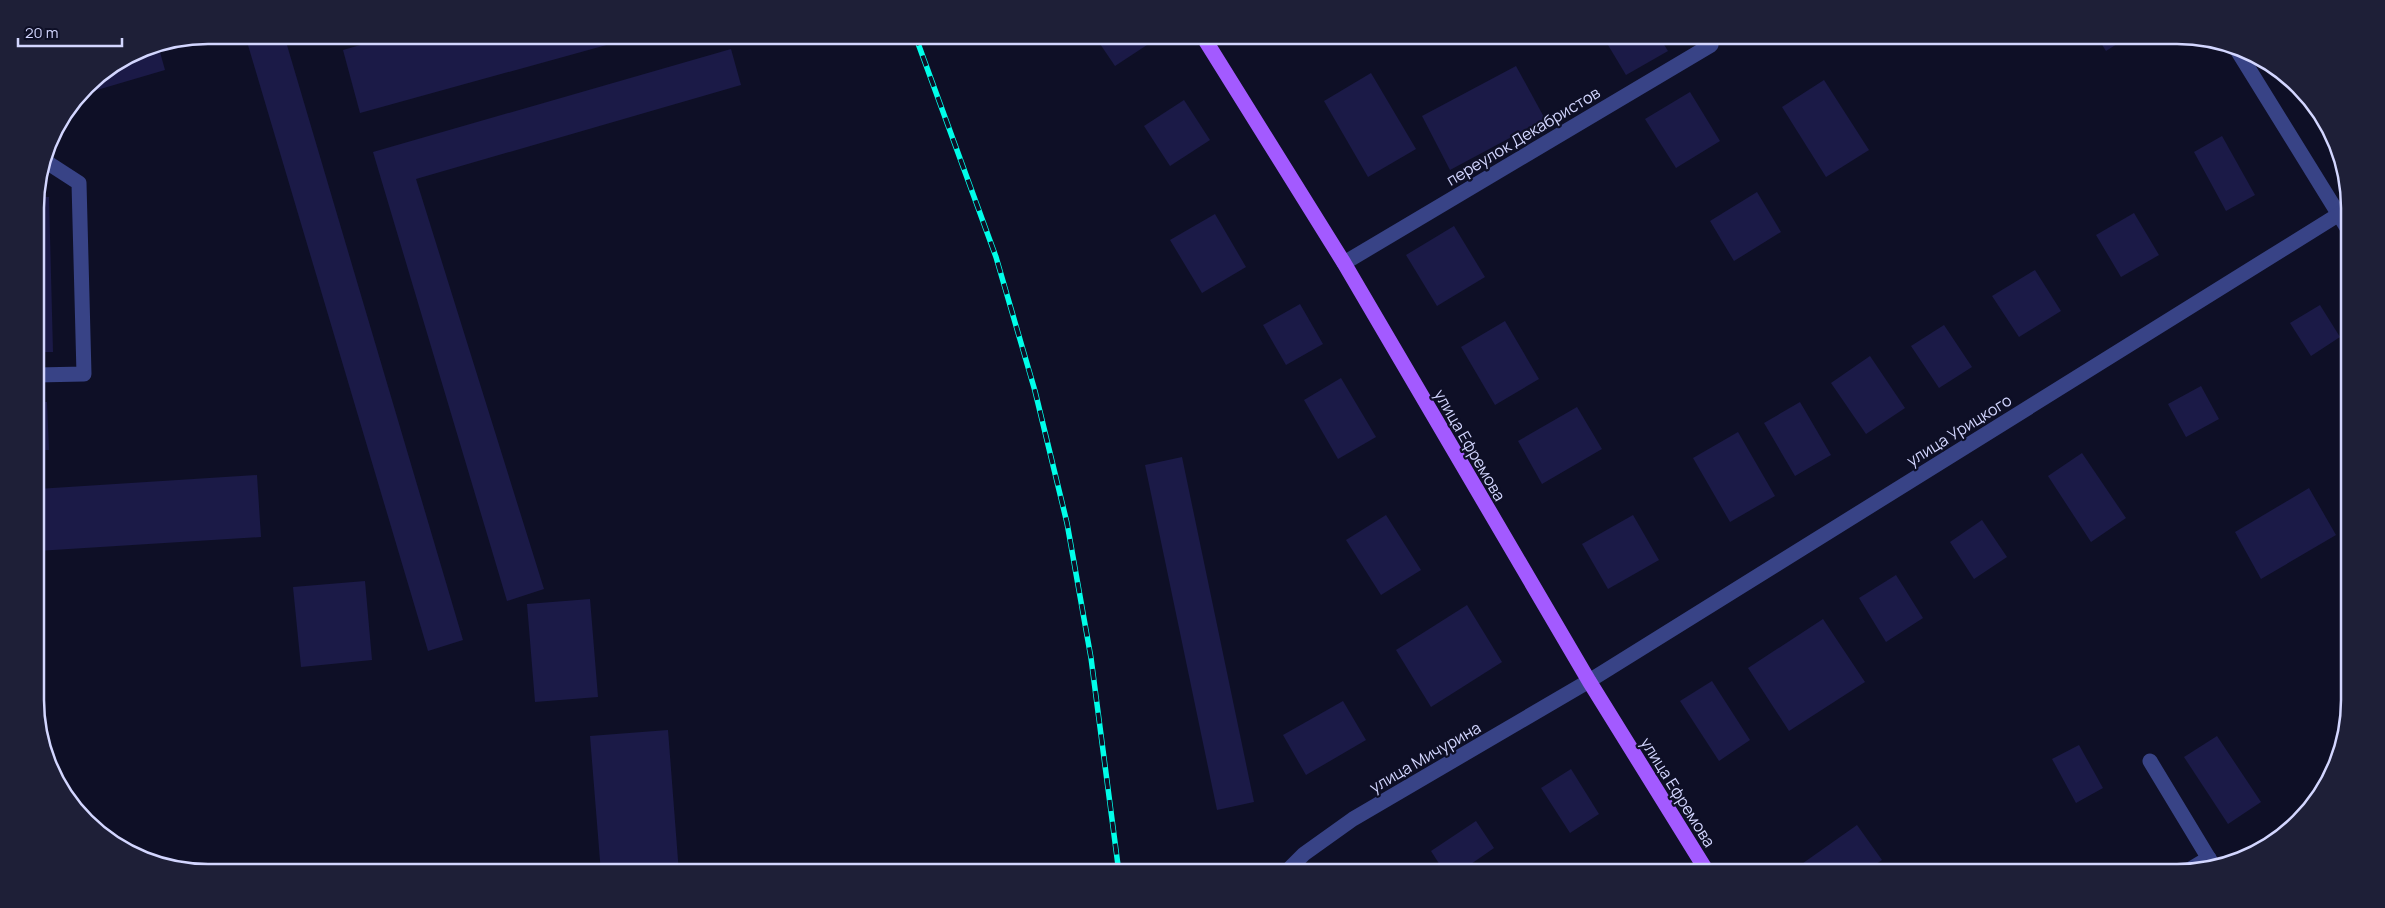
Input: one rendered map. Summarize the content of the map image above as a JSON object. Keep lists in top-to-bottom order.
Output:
{
  "streets": {
    "main road": ["улица Ефремова"],
    "street": ["переулок Декабристов", "улица Урицкого", "улица Мичурина"]
  },
  "crossings": [
    ["переулок Декабристов", "улица Ефремова"],
    ["улица Урицкого", "улица Ефремова"],
    ["улица Урицкого", "улица Мичурина"],
    ["улица Ефремова", "улица Мичурина"]
  ],
  "scale_bar": "20 m"
}
